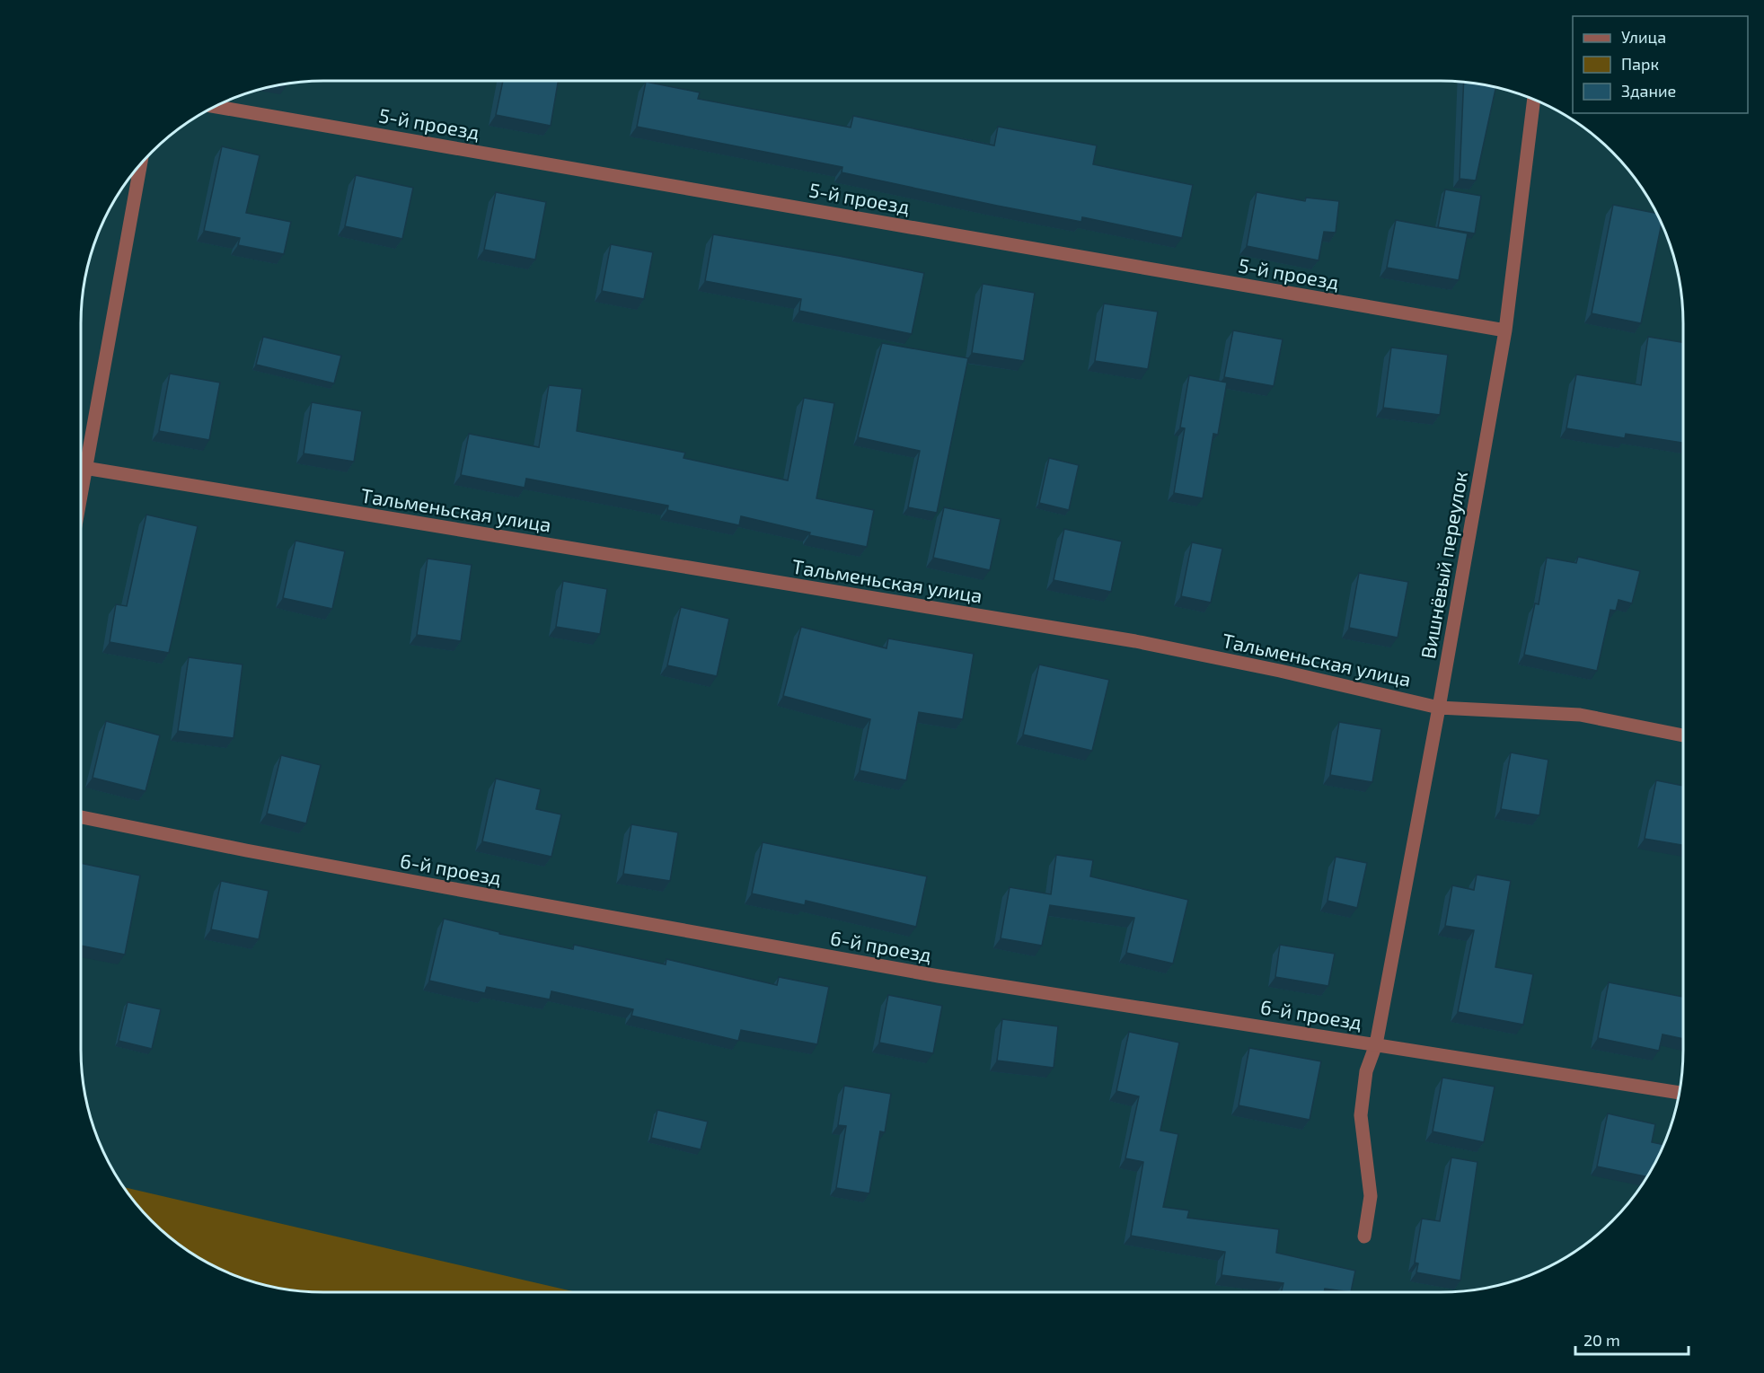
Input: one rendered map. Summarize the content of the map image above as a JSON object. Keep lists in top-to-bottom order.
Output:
{
  "streets": {
    "street": [
      "5-й проезд",
      "Тальменьская улица",
      "Вишнёвый переулок",
      "6-й проезд"
    ]
  },
  "crossings": [
    ["5-й проезд", "Вишнёвый переулок"],
    ["Тальменьская улица", "Вишнёвый переулок"],
    ["Вишнёвый переулок", "6-й проезд"]
  ],
  "legend": ["Улица", "Парк", "Здание"],
  "scale_bar": "20 m"
}
